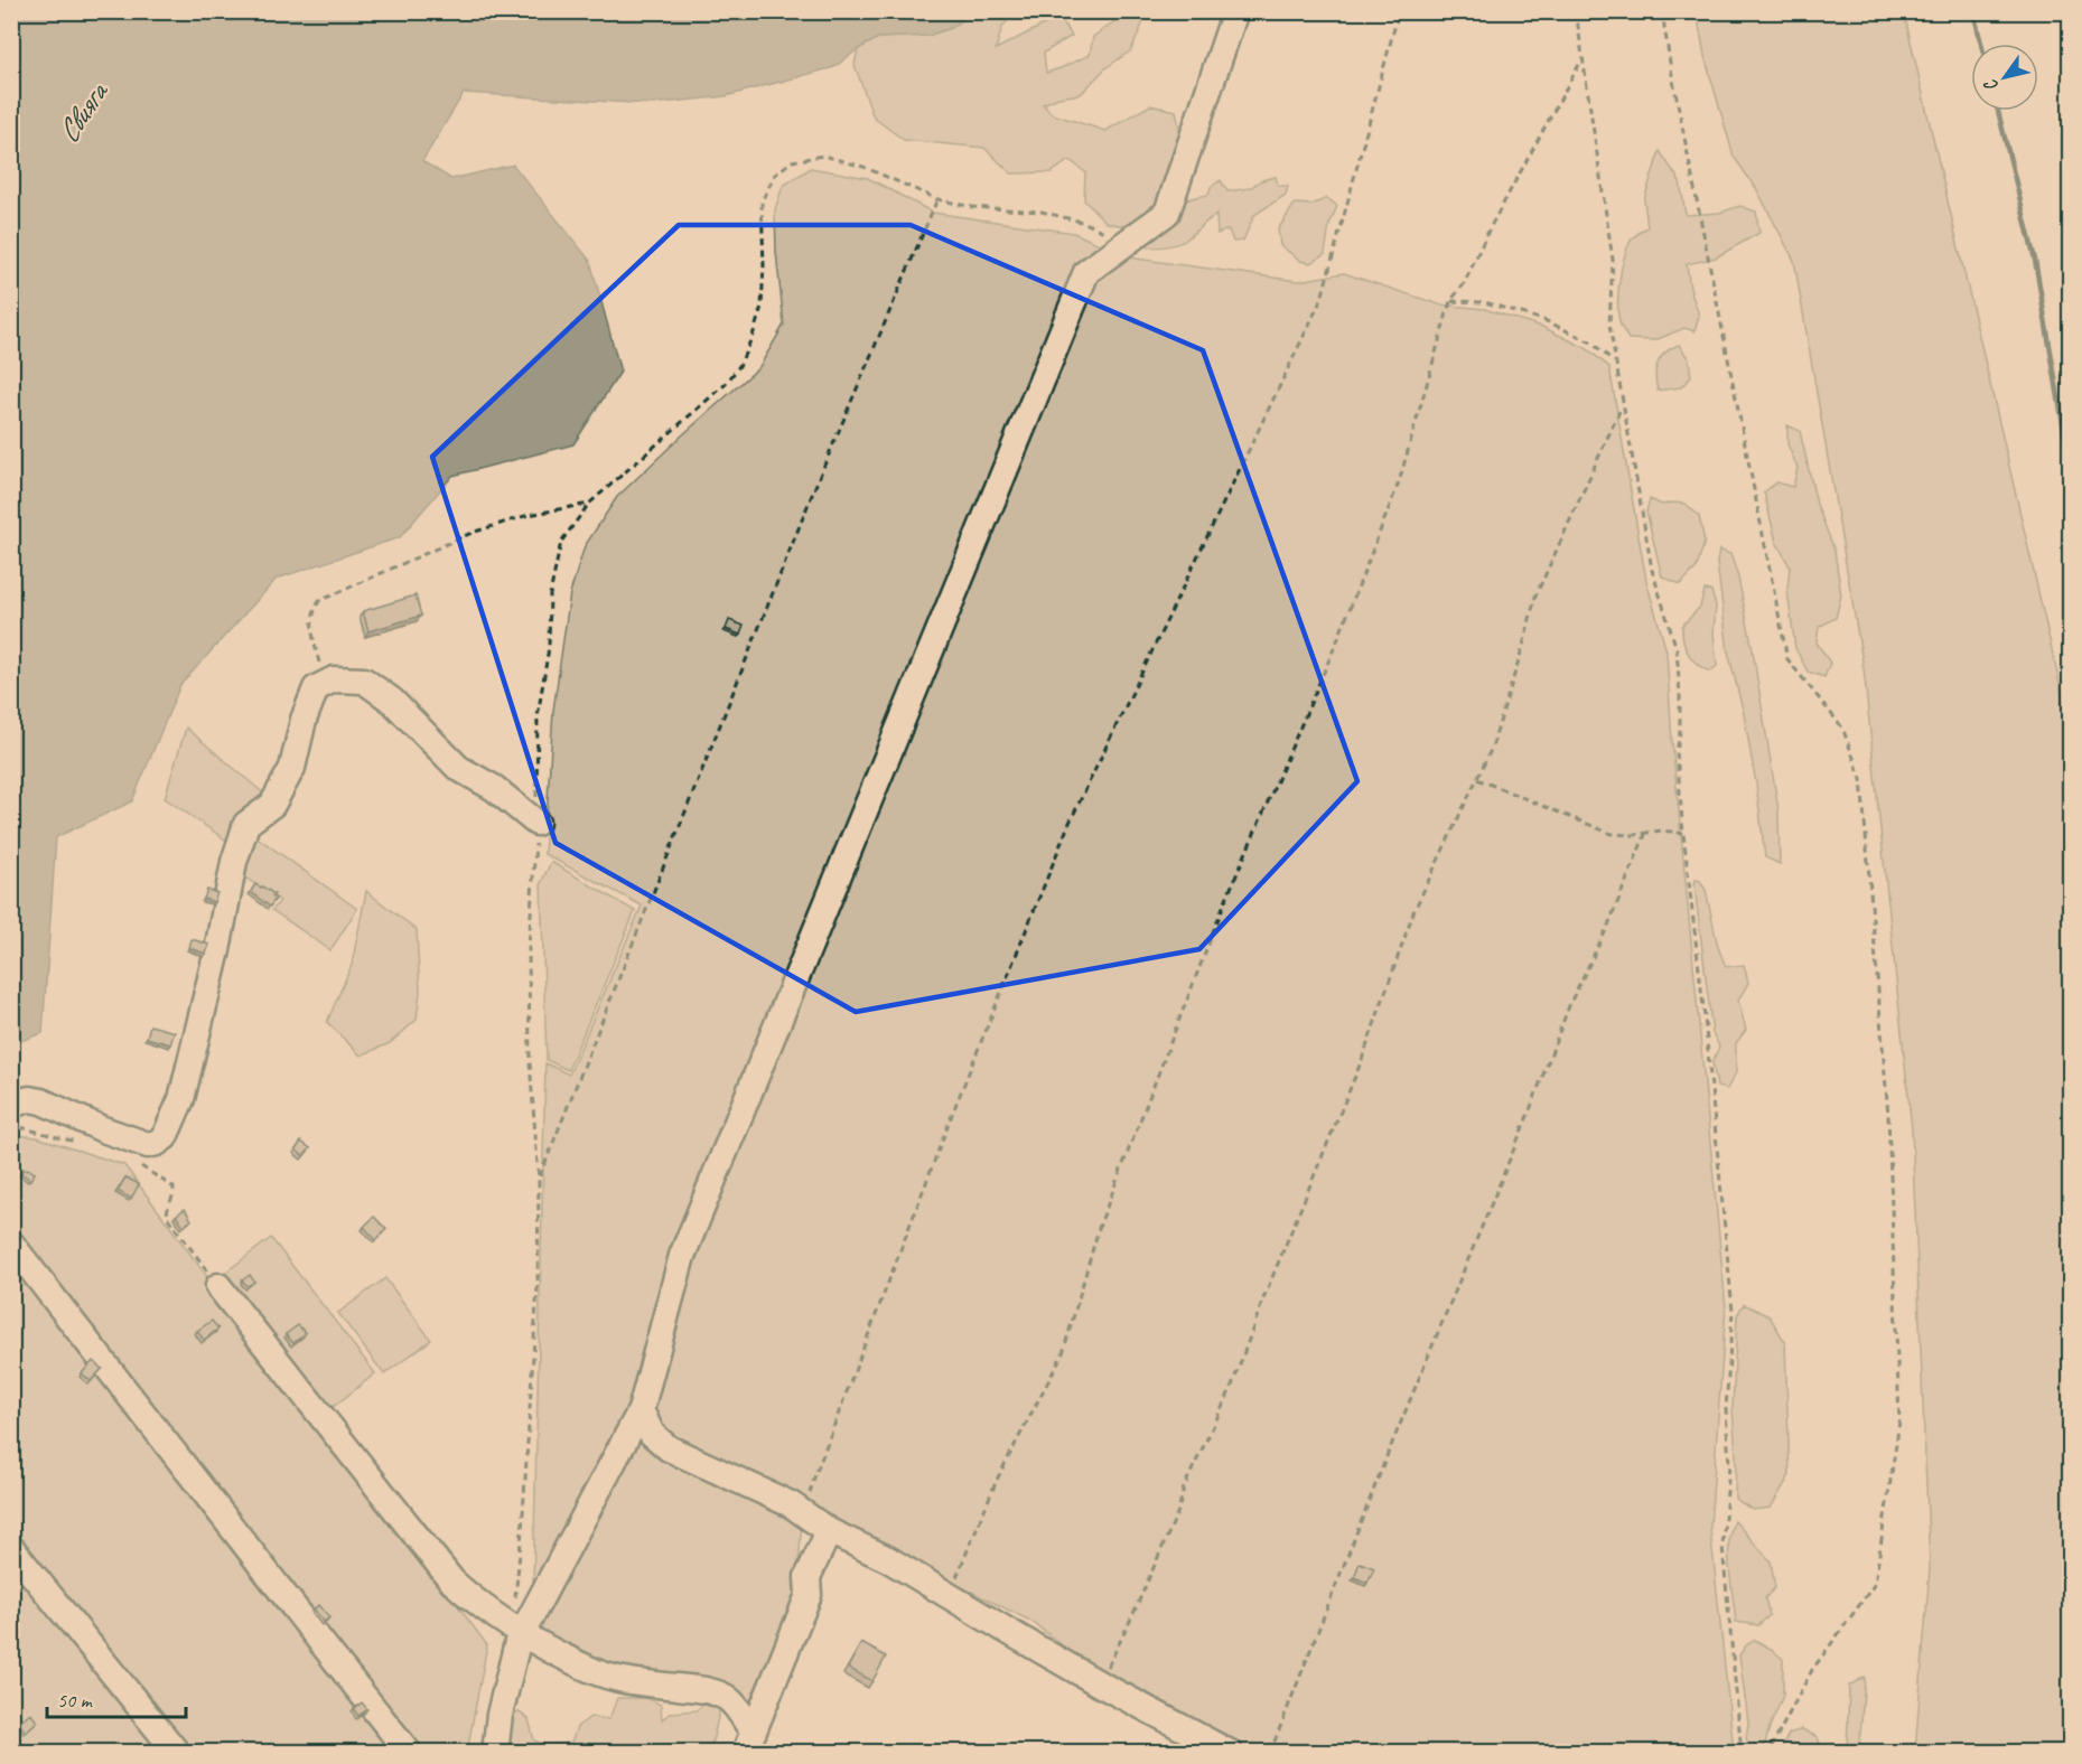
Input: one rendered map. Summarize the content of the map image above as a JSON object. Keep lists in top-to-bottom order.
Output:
{
  "water": ["Свияга"],
  "scale_bar": "50 m",
  "north": "bottom left"
}
